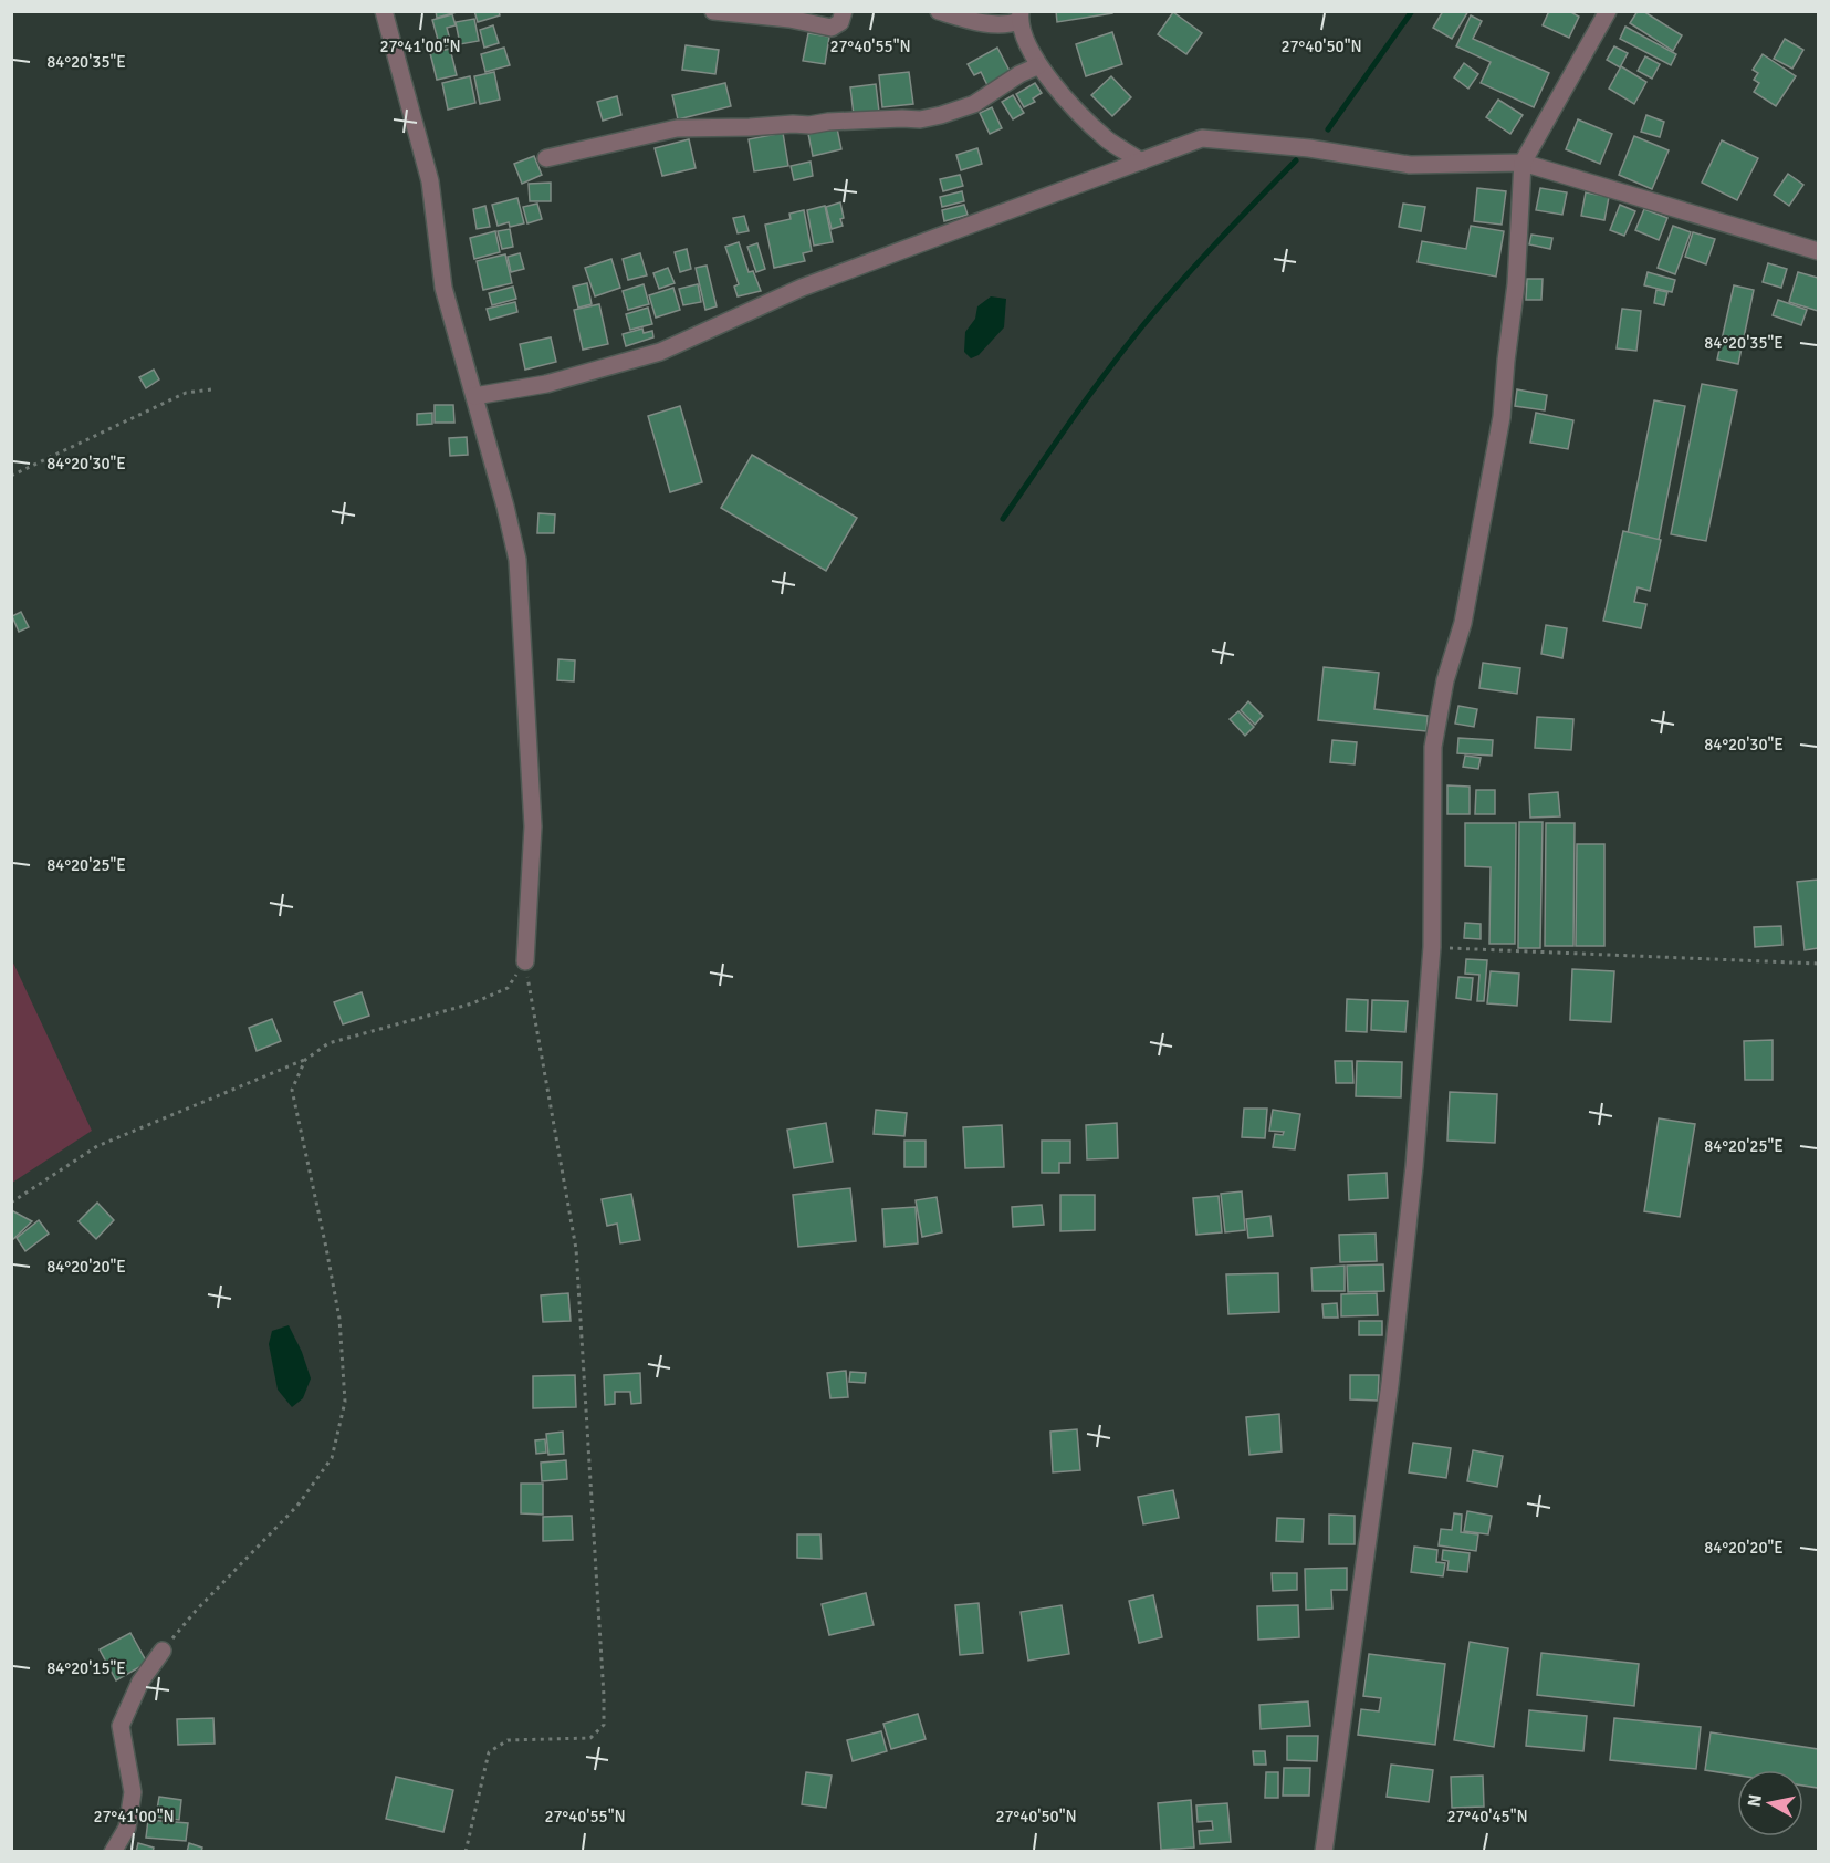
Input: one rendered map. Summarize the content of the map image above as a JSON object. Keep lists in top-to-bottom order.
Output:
{
  "north": "left",
  "coordinates": [
    "27°41'00\"N",
    "27°40'55\"N",
    "27°40'50\"N",
    "84°20'35\"E",
    "84°20'30\"E",
    "84°20'25\"E",
    "84°20'20\"E",
    "84°20'15\"E",
    "27°40'45\"N"
  ]
}
